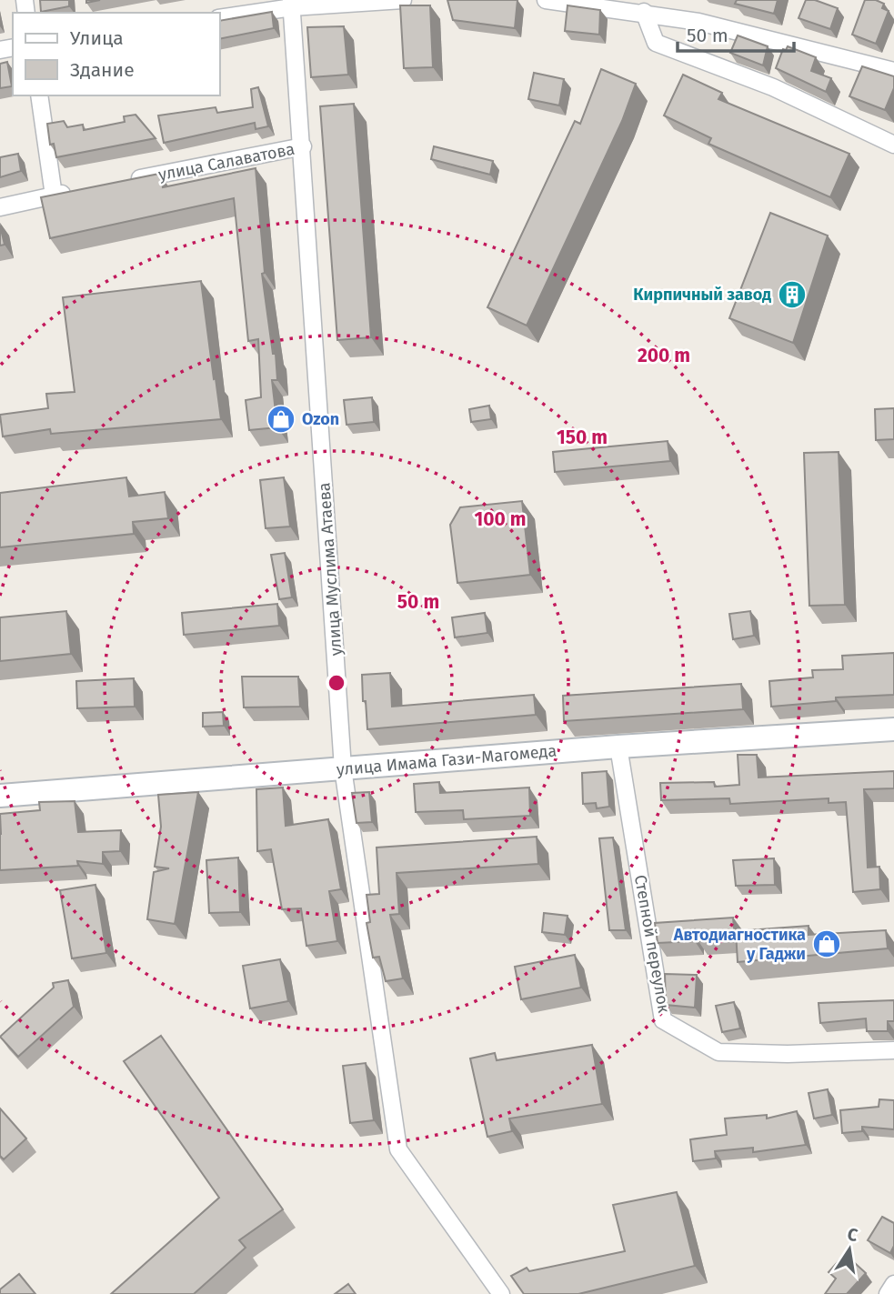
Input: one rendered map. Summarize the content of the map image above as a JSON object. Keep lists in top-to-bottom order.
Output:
{
  "streets": {
    "main road": ["улица Имама Гази-Магомеда"],
    "street": ["улица Салаватова", "улица Муслима Атаева", "Степной переулок"]
  },
  "crossings": [
    ["улица Салаватова", "улица Муслима Атаева"],
    ["улица Муслима Атаева", "улица Имама Гази-Магомеда"],
    ["улица Имама Гази-Магомеда", "Степной переулок"]
  ],
  "places": {
    "building": ["Кирпичный завод"],
    "shop": ["Ozon", "Автодиагностика у Гаджи"]
  },
  "legend": ["Улица", "Здание"],
  "scale_bar": "50 m",
  "north": "top",
  "rings": [
    "200 m",
    "150 m",
    "100 m",
    "50 m"
  ]
}
